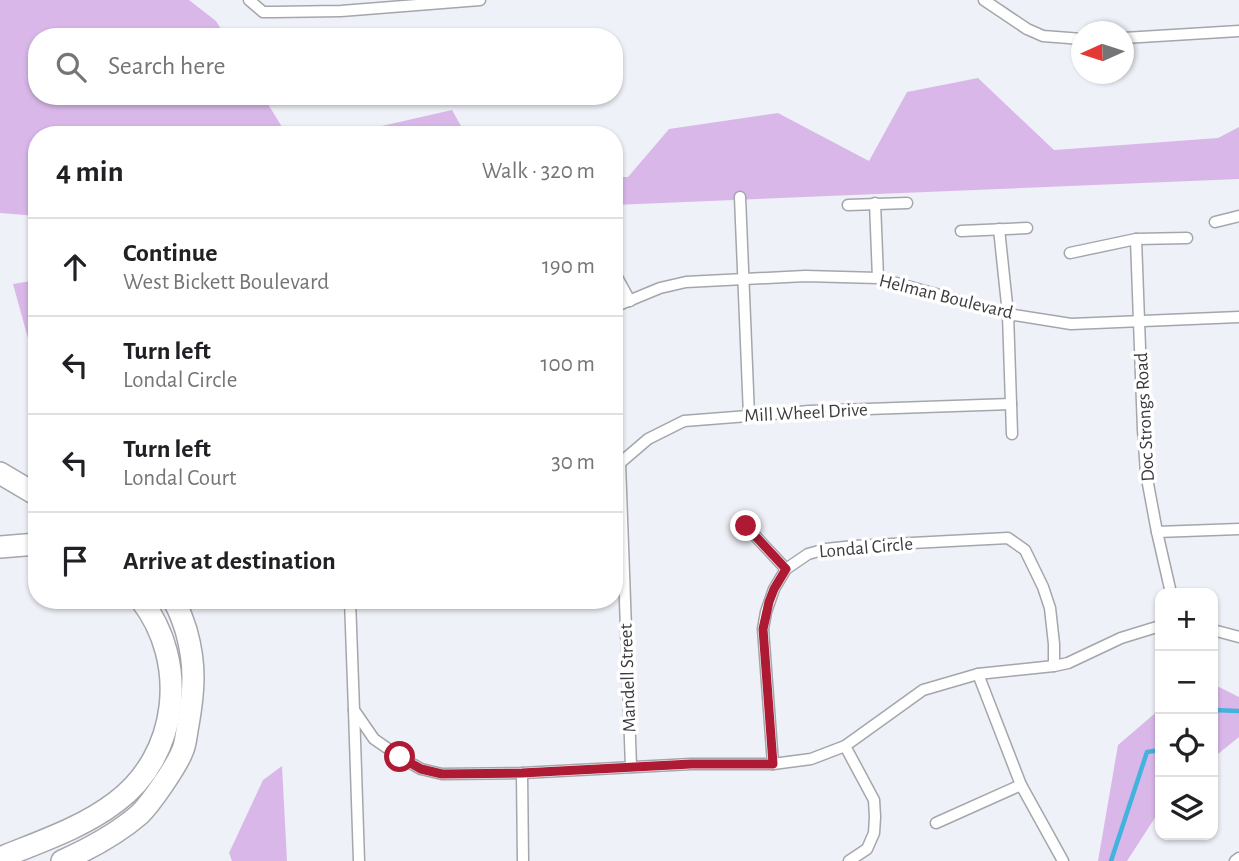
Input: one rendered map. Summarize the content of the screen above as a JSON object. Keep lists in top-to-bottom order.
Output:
{
  "streets": {
    "street": [
      "Helman Boulevard",
      "Mill Wheel Drive",
      "Doc Strongs Road",
      "Londal Circle",
      "Mandell Street"
    ]
  },
  "crossings": [
    ["Helman Boulevard", "Doc Strongs Road"]
  ],
  "north": "left",
  "page": {
    "search": "Search here",
    "heading": ["4 min", "Walk · 320 m"],
    "list": [
      ["Continue", "West Bickett Boulevard", "190 m"],
      ["Turn left", "Londal Circle", "100 m"],
      ["Turn left", "Londal Court", "30 m"],
      "Arrive at destination"
    ],
    "map_buttons": ["+", "−"]
  }
}
